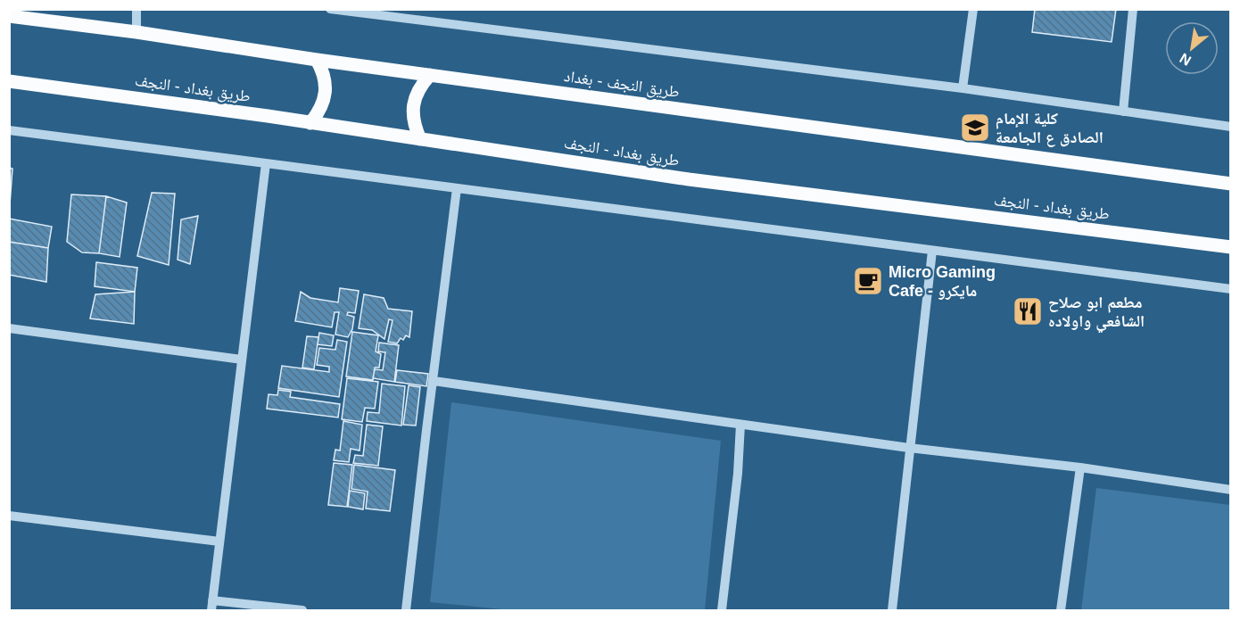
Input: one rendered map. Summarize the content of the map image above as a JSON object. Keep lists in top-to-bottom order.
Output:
{
  "streets": {
    "main road": ["طريق النجف - بغداد", "طريق بغداد - النجف"]
  },
  "places": {
    "school or university": ["كلية الإمام الصادق ع الجامعة"],
    "cafe": ["Micro Gaming Cafe - مايكرو"],
    "restaurant": ["مطعم ابو صلاح الشافعي واولاده"]
  },
  "north": "bottom left"
}
